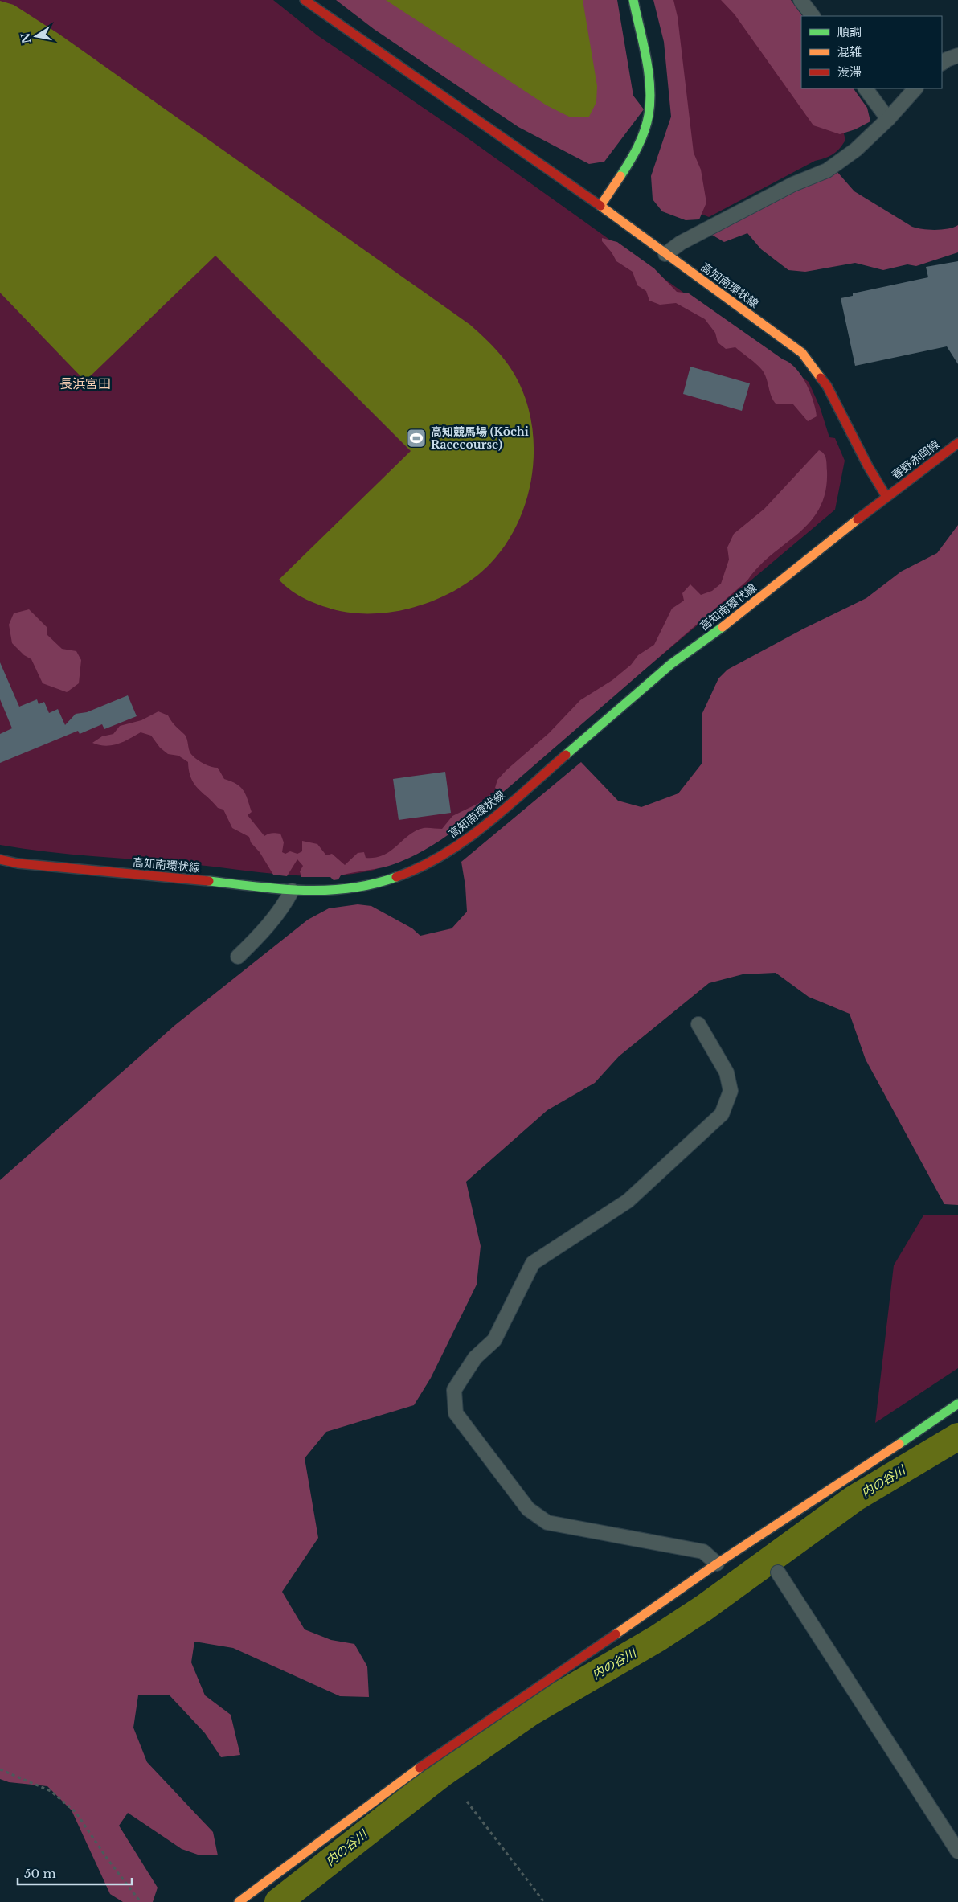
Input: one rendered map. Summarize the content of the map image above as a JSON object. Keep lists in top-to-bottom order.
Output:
{
  "streets": {
    "main road": ["高知南環状線", "春野赤岡線"]
  },
  "crossings": [
    ["高知南環状線", "春野赤岡線"]
  ],
  "districts": ["長浜宮田"],
  "water": ["内の谷川"],
  "places": {
    "sports": ["高知競馬場 (Kōchi Racecourse)"]
  },
  "legend": ["順調", "混雑", "渋滞"],
  "scale_bar": "50 m",
  "north": "left"
}
